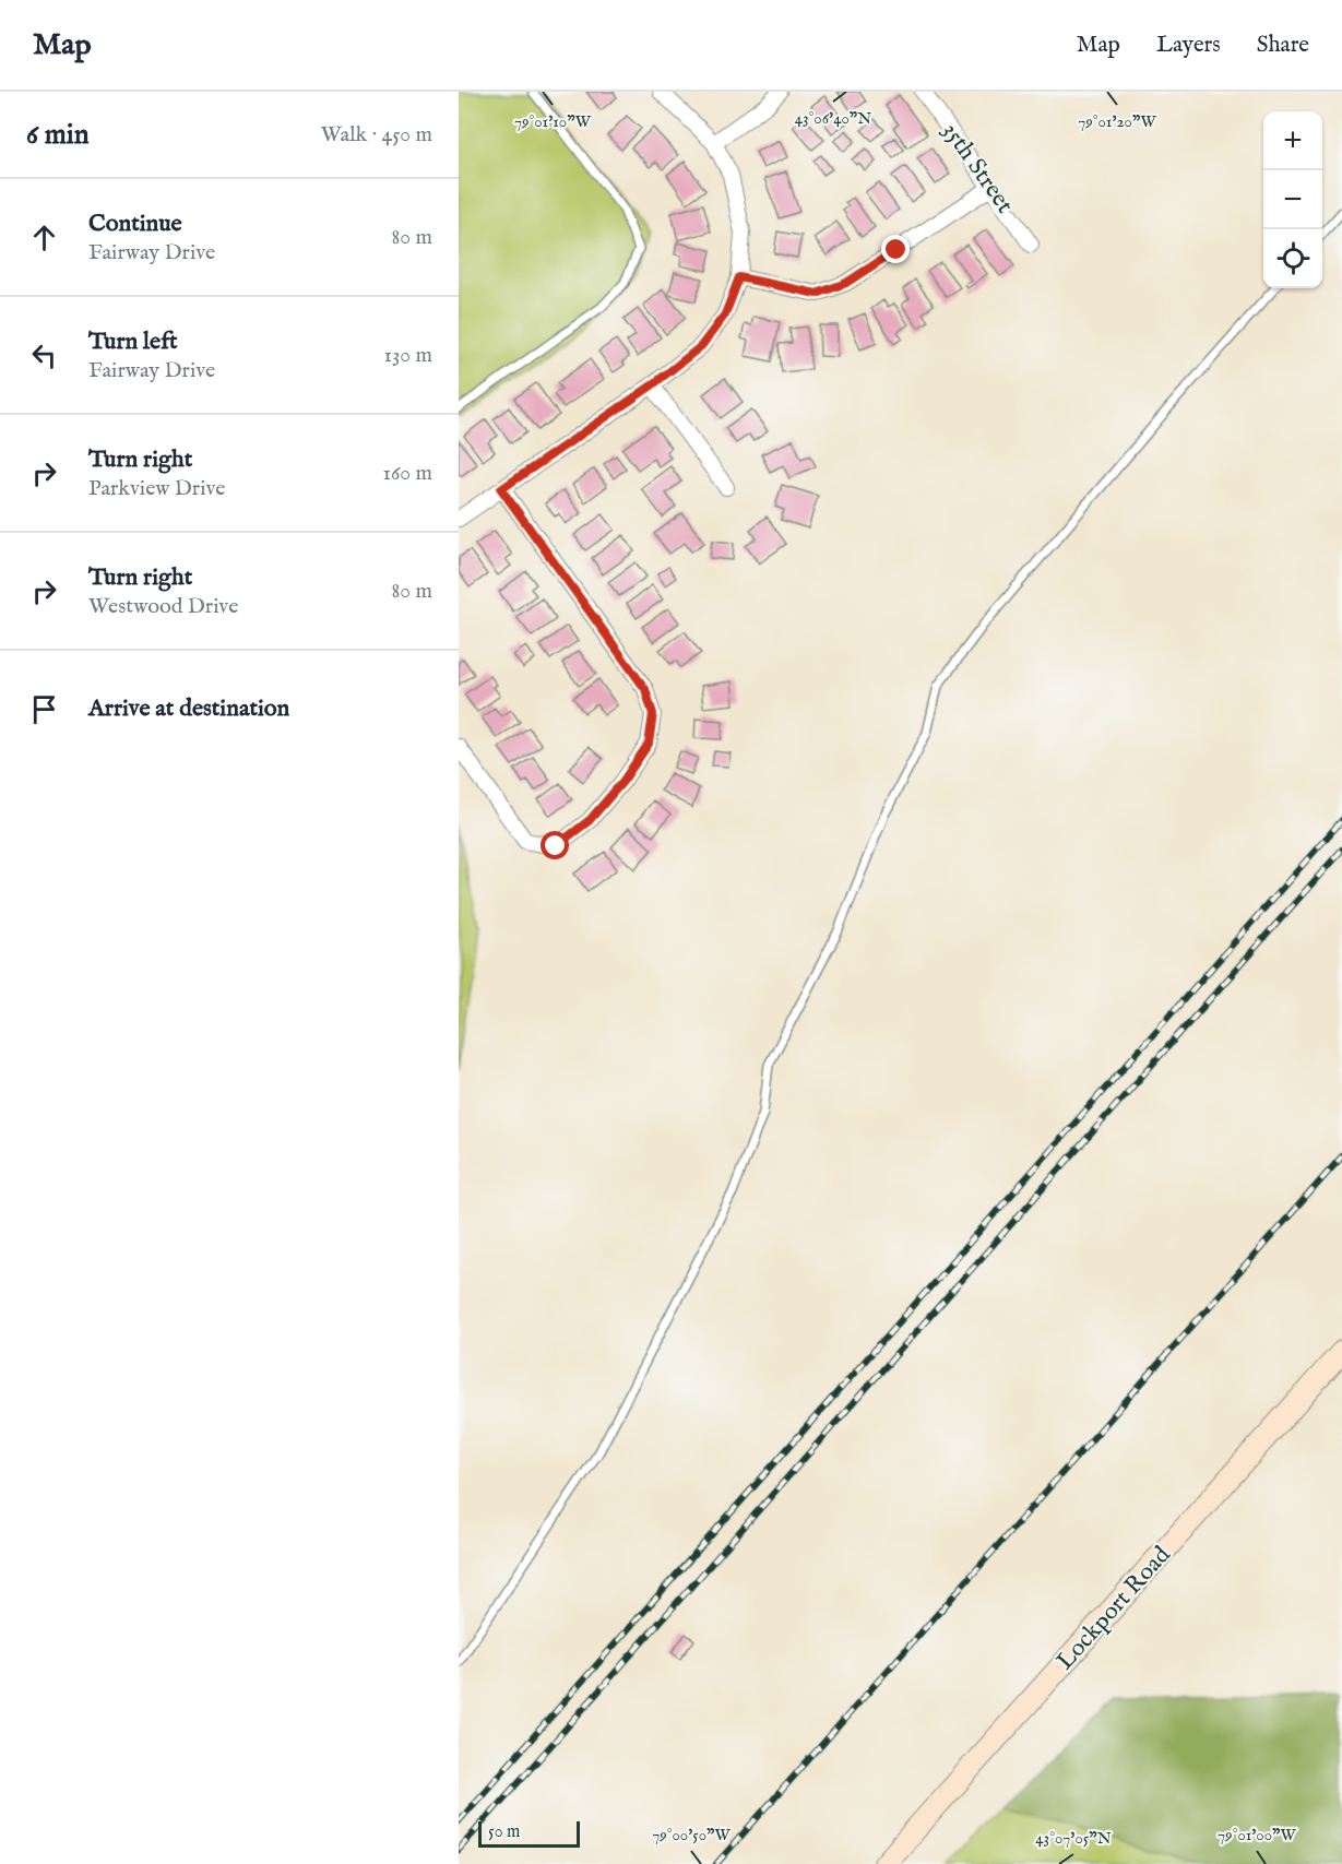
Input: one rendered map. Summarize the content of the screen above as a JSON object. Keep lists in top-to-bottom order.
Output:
{
  "streets": {
    "street": ["35th Street", "Lockport Road"]
  },
  "scale_bar": "50 m",
  "page": {
    "header": "Map",
    "nav": ["Map", "Layers", "Share"],
    "heading": ["6 min", "Walk · 450 m"],
    "map_buttons": ["+", "−"],
    "list": [
      ["Continue", "Fairway Drive", "80 m"],
      ["Turn left", "Fairway Drive", "130 m"],
      ["Turn right", "Parkview Drive", "160 m"],
      ["Turn right", "Westwood Drive", "80 m"],
      "Arrive at destination"
    ],
    "scale": "50 m"
  },
  "coordinates": [
    "43°06'40\"N",
    "79°01'10\"W",
    "79°01'20\"W",
    "79°00'50\"W",
    "79°01'00\"W",
    "43°07'05\"N"
  ]
}
